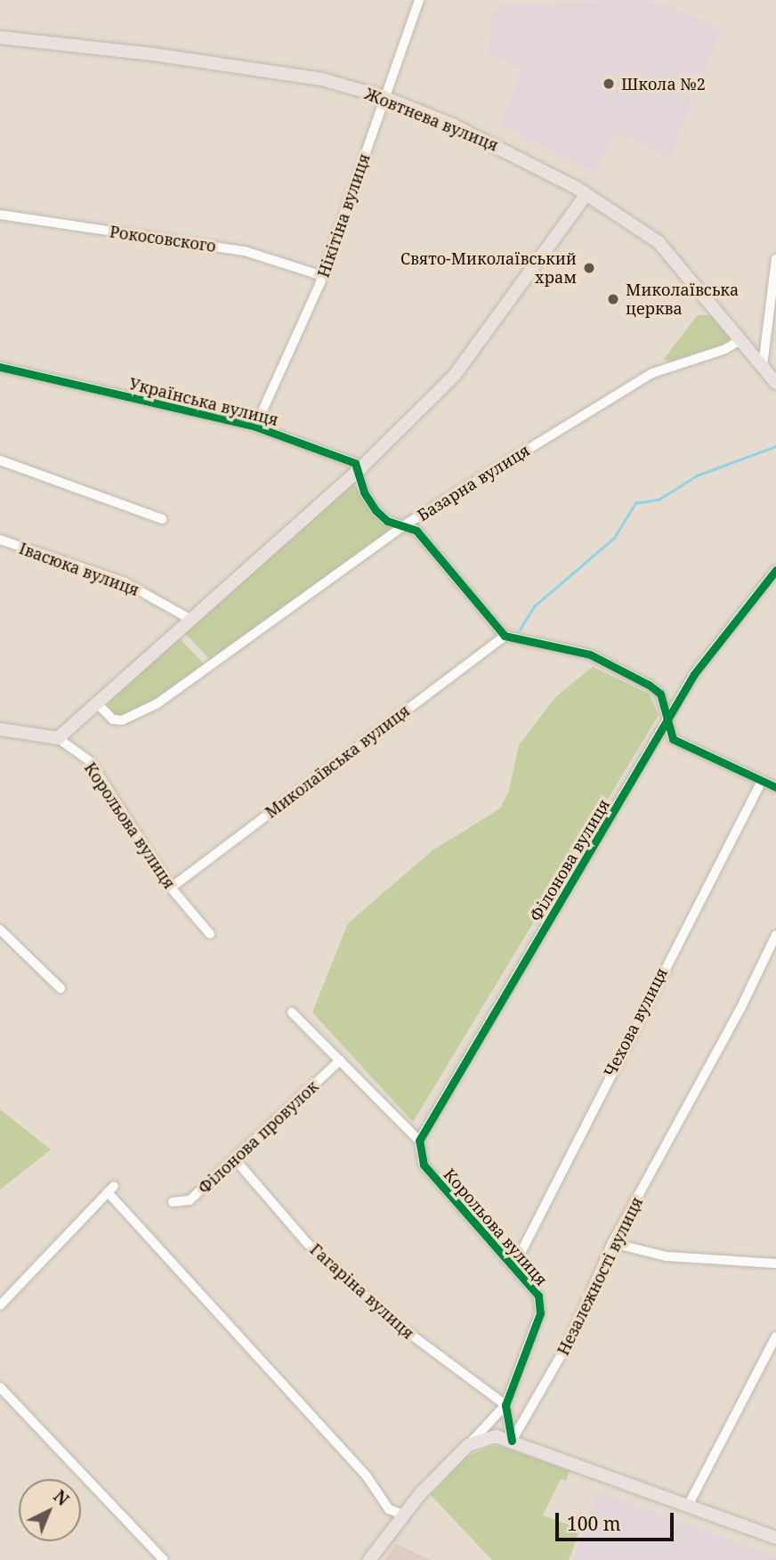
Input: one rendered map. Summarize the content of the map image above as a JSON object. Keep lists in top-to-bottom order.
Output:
{
  "streets": {
    "main road": ["Жовтнева вулиця", "Корольова вулиця"],
    "street": [
      "Нікітіна вулиця",
      "Рокосовского",
      "Українська вулиця",
      "Базарна вулиця",
      "Івасюка вулиця",
      "Миколаївська вулиця",
      "Філонова вулиця",
      "Чехова вулиця",
      "Філонова провулок",
      "Незалежності вулиця",
      "Гагаріна вулиця"
    ]
  },
  "crossings": [
    ["Жовтнева вулиця", "Нікітіна вулиця"],
    ["Жовтнева вулиця", "Базарна вулиця"],
    ["Нікітіна вулиця", "Рокосовского"],
    ["Нікітіна вулиця", "Українська вулиця"],
    ["Миколаївська вулиця", "Корольова вулиця"],
    ["Корольова вулиця", "Філонова вулиця"],
    ["Корольова вулиця", "Чехова вулиця"],
    ["Корольова вулиця", "Філонова провулок"],
    ["Корольова вулиця", "Гагаріна вулиця"],
    ["Філонова провулок", "Гагаріна вулиця"]
  ],
  "places": ["Школа №2", "Свято-Миколаївський храм", "Миколаївська церква"],
  "scale_bar": "100 m",
  "north": "top right"
}
